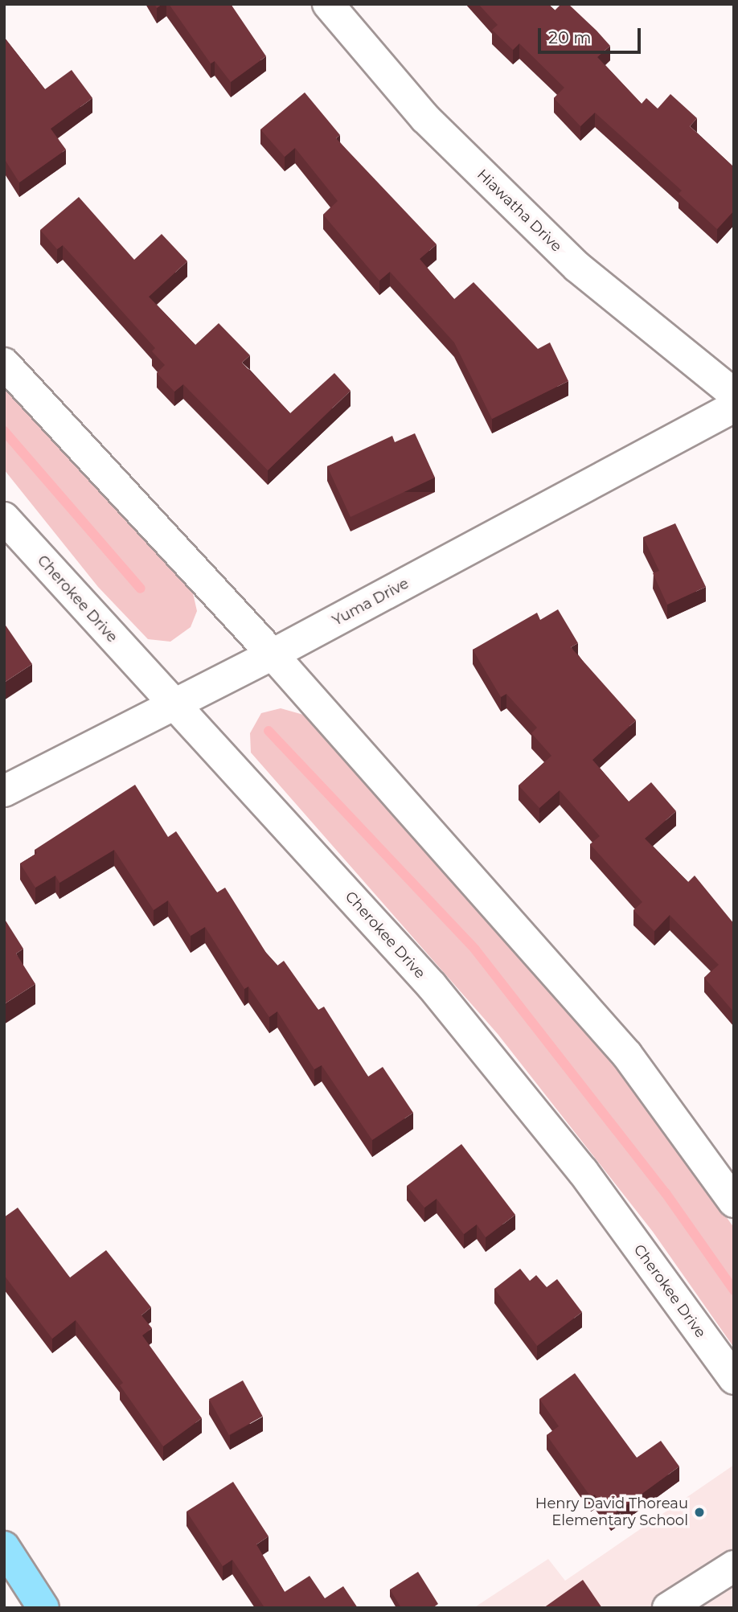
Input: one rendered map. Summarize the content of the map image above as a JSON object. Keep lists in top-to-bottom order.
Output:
{
  "streets": {
    "street": ["Hiawatha Drive", "Cherokee Drive", "Yuma Drive"]
  },
  "crossings": [
    ["Cherokee Drive", "Yuma Drive"]
  ],
  "places": ["Henry David Thoreau Elementary School"],
  "scale_bar": "20 m"
}
